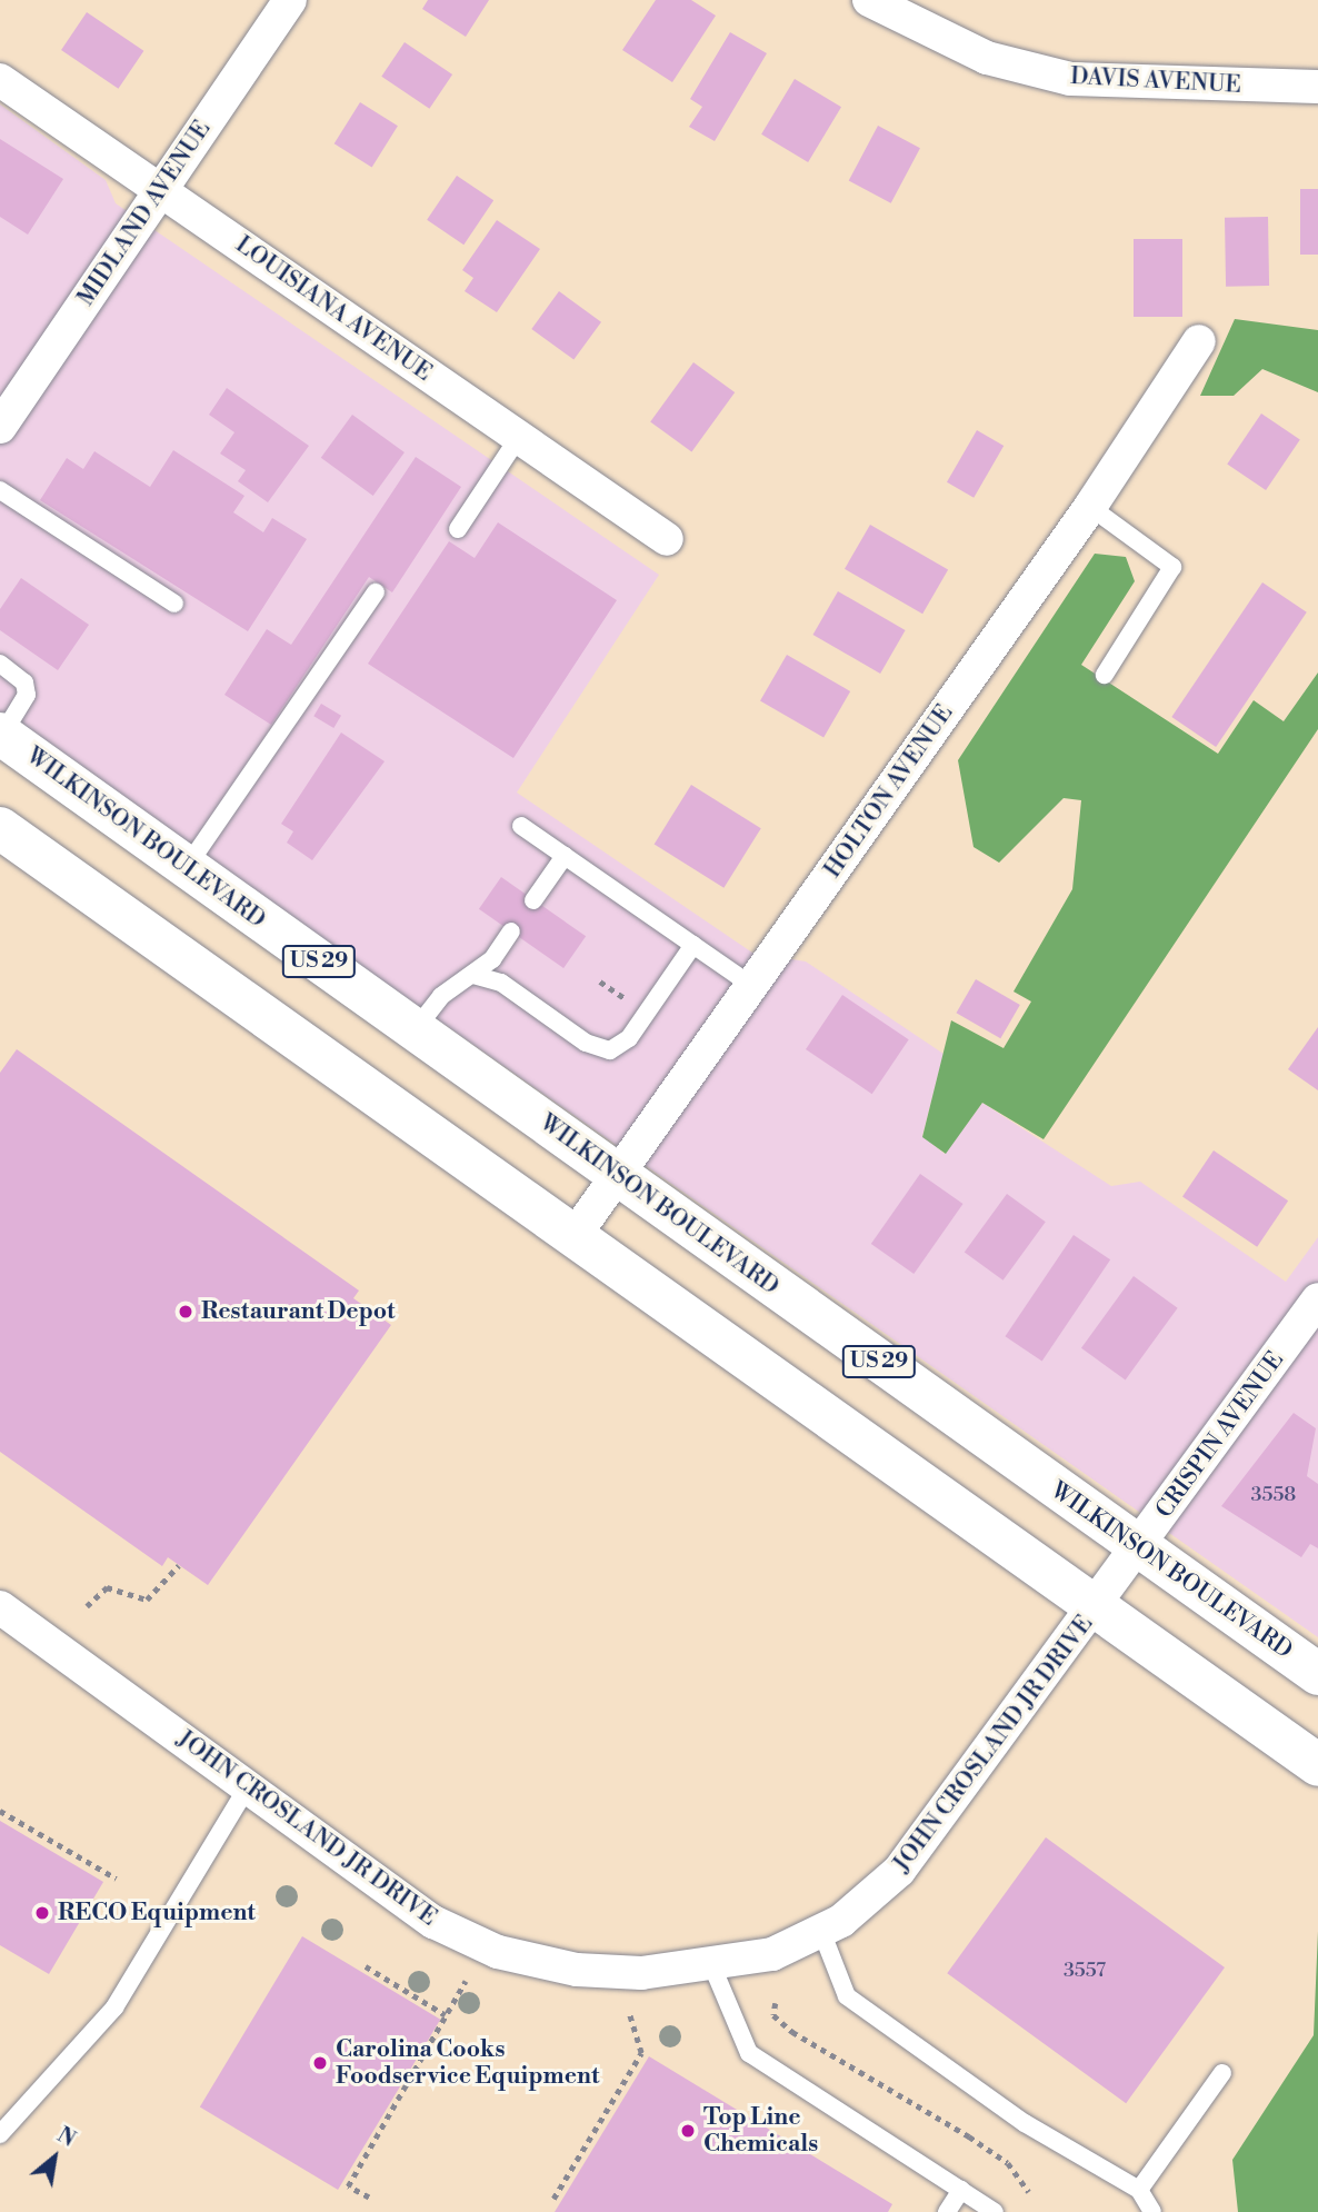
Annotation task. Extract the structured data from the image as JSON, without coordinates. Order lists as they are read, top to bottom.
{
  "streets": {
    "main road": ["WILKINSON BOULEVARD", "US 29"],
    "street": [
      "DAVIS AVENUE",
      "MIDLAND AVENUE",
      "LOUISIANA AVENUE",
      "HOLTON AVENUE",
      "CRISPIN AVENUE",
      "JOHN CROSLAND JR DRIVE"
    ]
  },
  "crossings": [
    ["MIDLAND AVENUE", "LOUISIANA AVENUE"],
    ["HOLTON AVENUE", "WILKINSON BOULEVARD"],
    ["WILKINSON BOULEVARD", "CRISPIN AVENUE"],
    ["CRISPIN AVENUE", "JOHN CROSLAND JR DRIVE"]
  ],
  "places": [
    "Restaurant Depot",
    "RECO Equipment",
    "Carolina Cooks Foodservice Equipment",
    "Top Line Chemicals"
  ],
  "house_numbers": ["3558", "3557"],
  "north": "top right"
}
